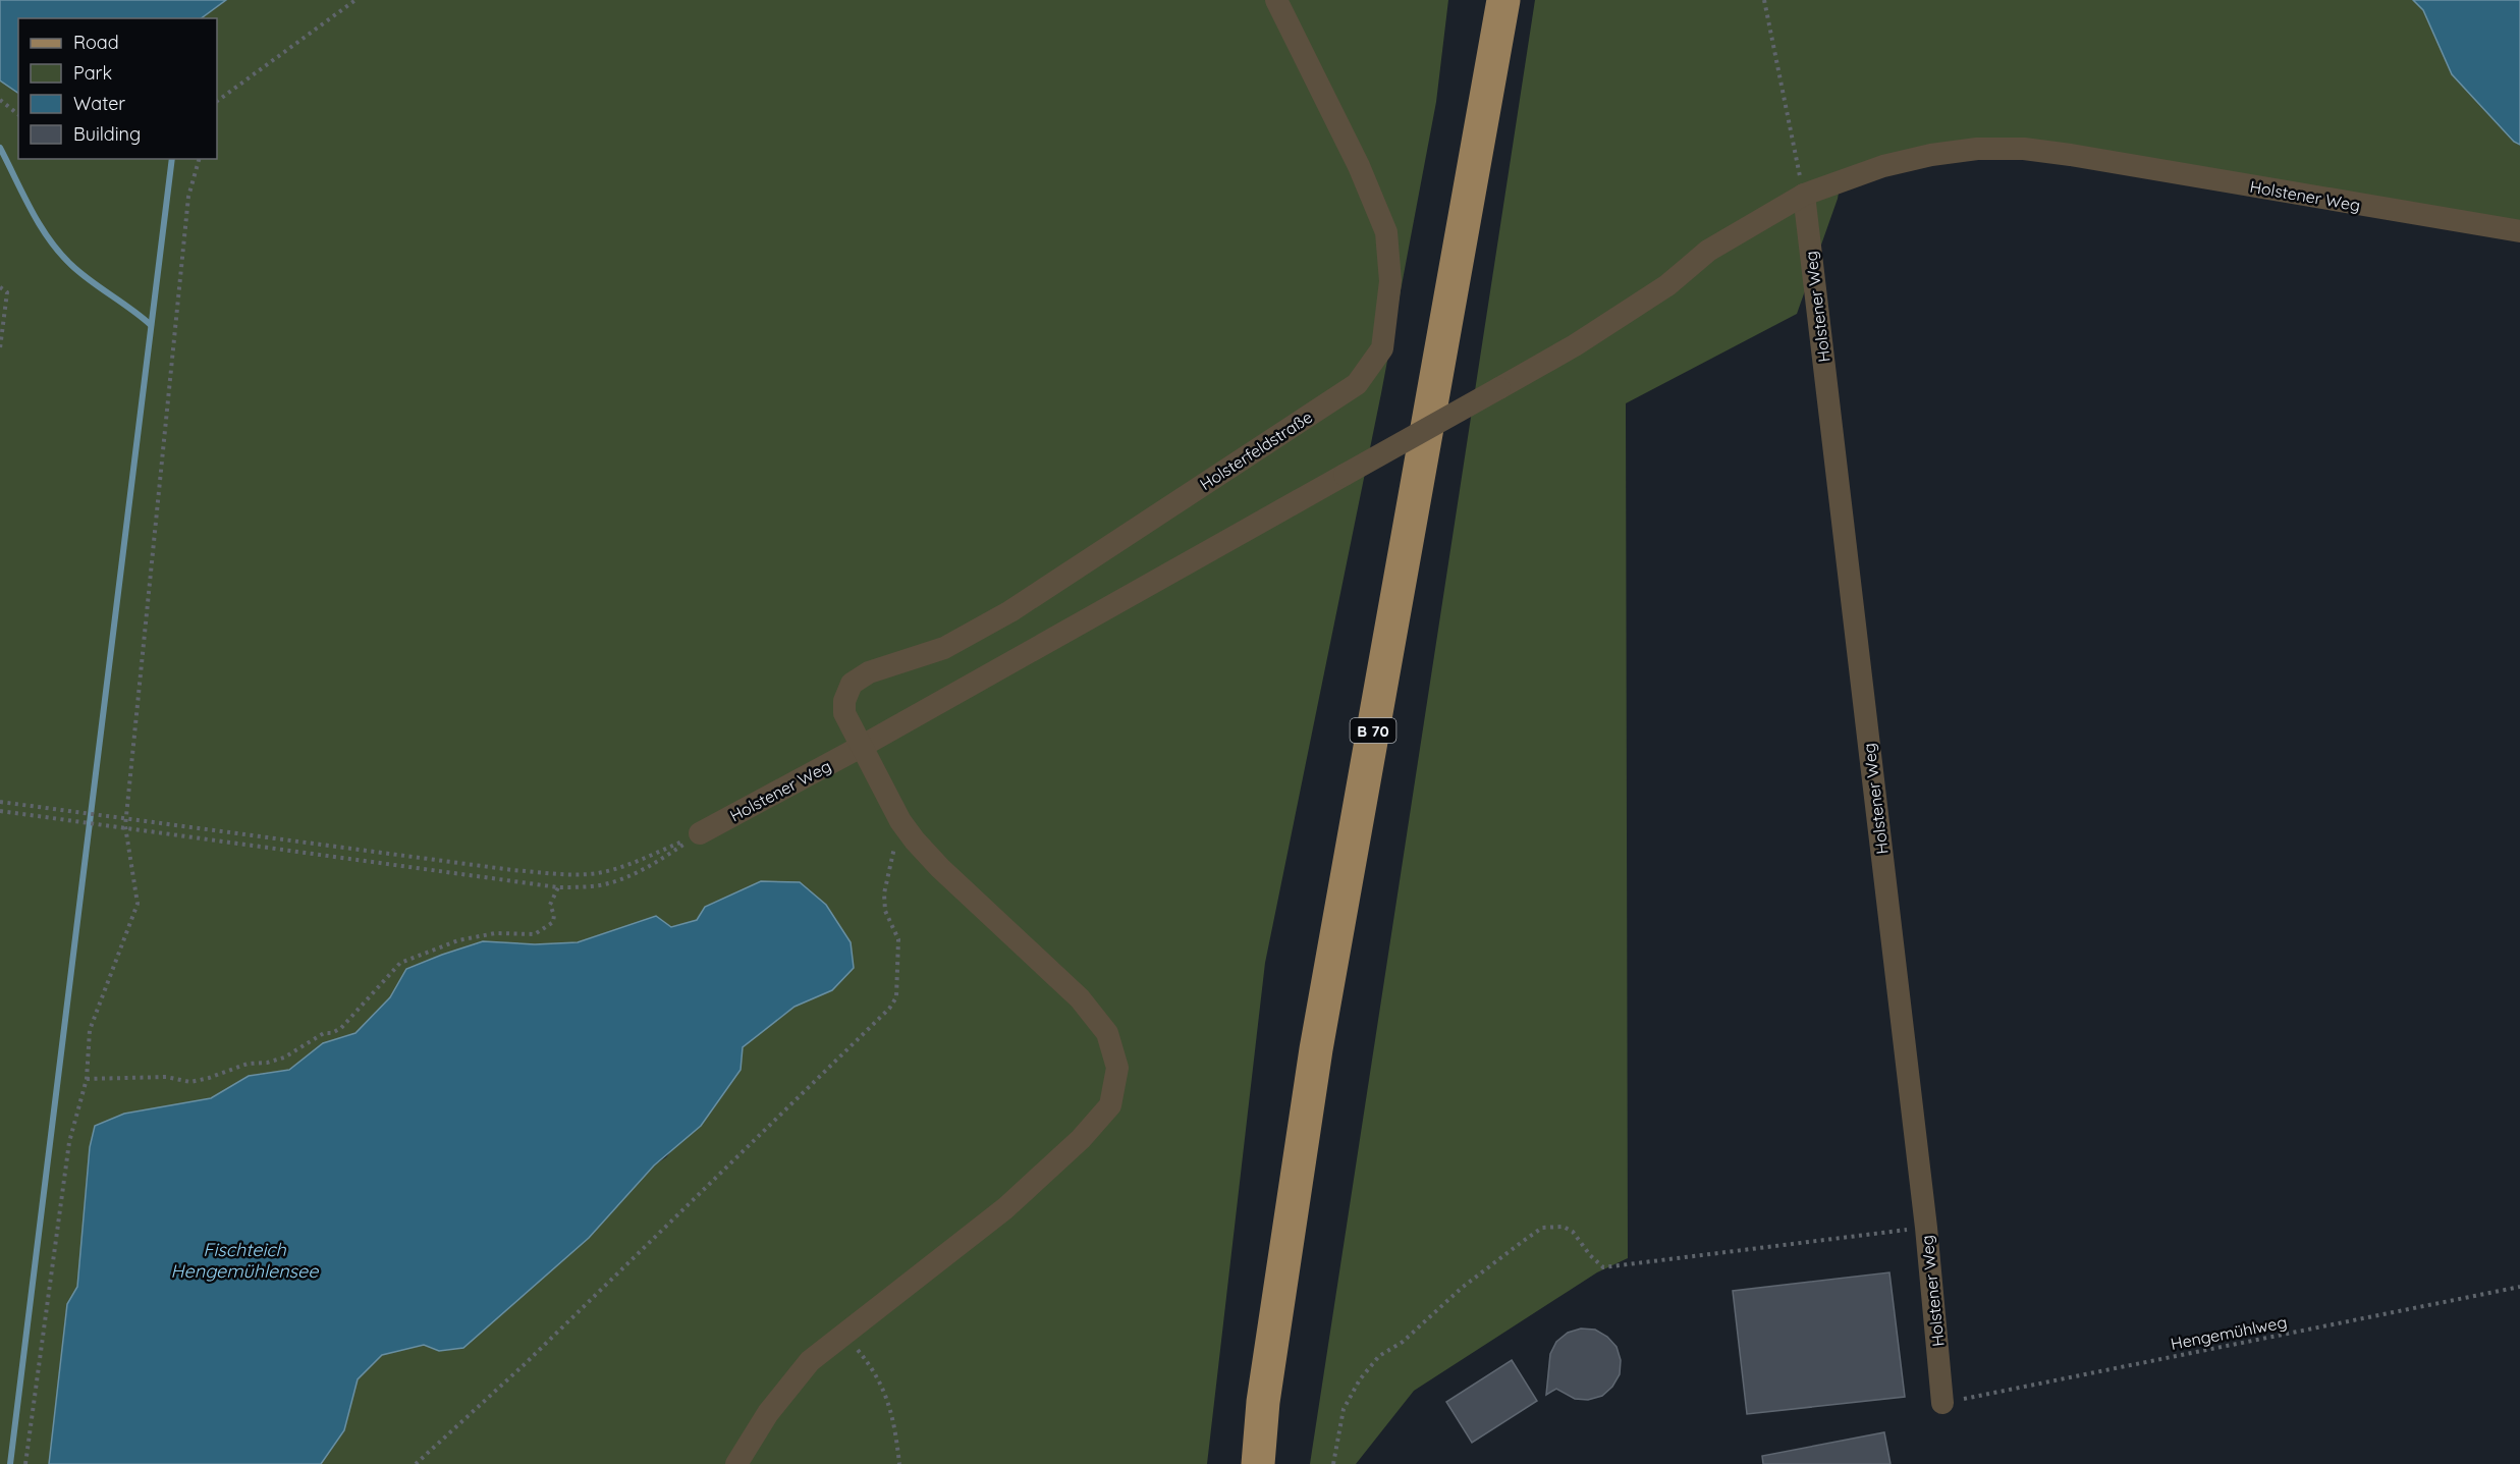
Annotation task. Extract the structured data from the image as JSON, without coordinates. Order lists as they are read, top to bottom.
{
  "streets": {
    "main road": ["B 70"],
    "street": ["Holstener Weg", "Holsterfeldstraße"],
    "path": ["Hengemühlweg"]
  },
  "crossings": [
    ["Holstener Weg", "Holsterfeldstraße"],
    ["Holstener Weg", "Hengemühlweg"]
  ],
  "water": ["Fischteich Hengemühlensee"],
  "legend": [
    "Road",
    "Park",
    "Water",
    "Building"
  ]
}
